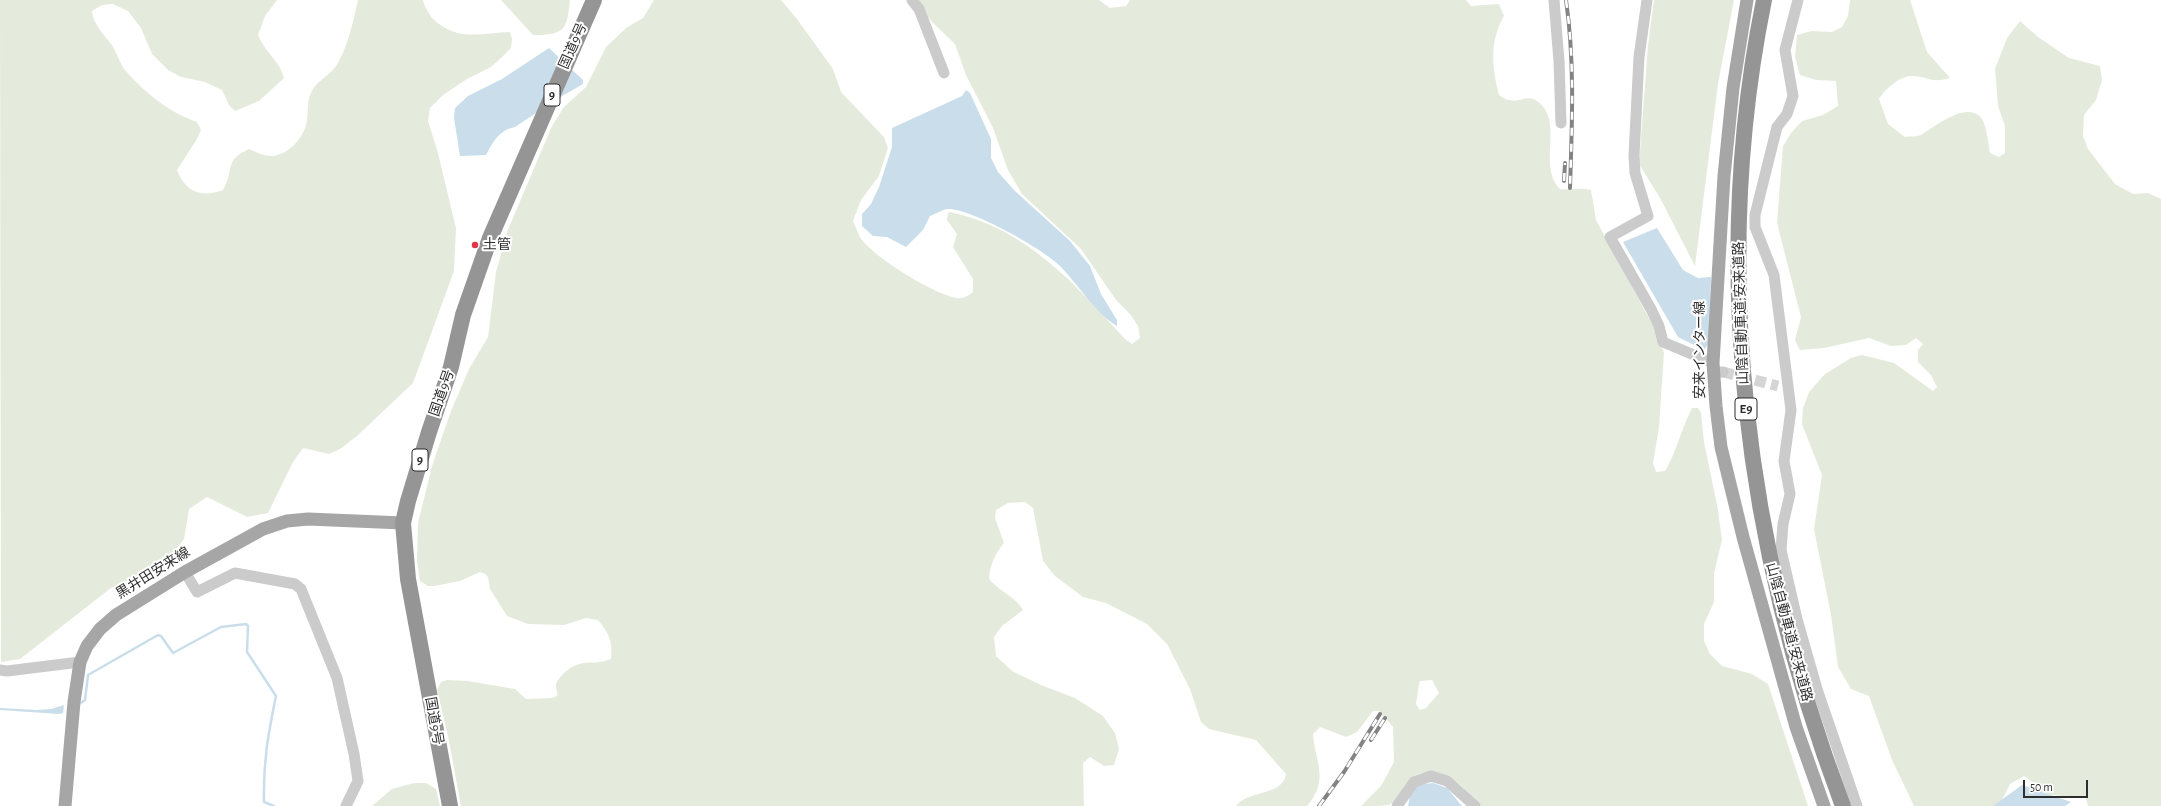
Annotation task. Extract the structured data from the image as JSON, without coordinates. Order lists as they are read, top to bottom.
{
  "streets": {
    "highway": [
      "国道9号",
      "9",
      "山陰自動車道;安来道路",
      "E9"
    ],
    "main road": ["安来インター線", "黒井田安来線"]
  },
  "crossings": [
    ["国道9号", "黒井田安来線"]
  ],
  "places": ["土管"],
  "scale_bar": "50 m"
}
